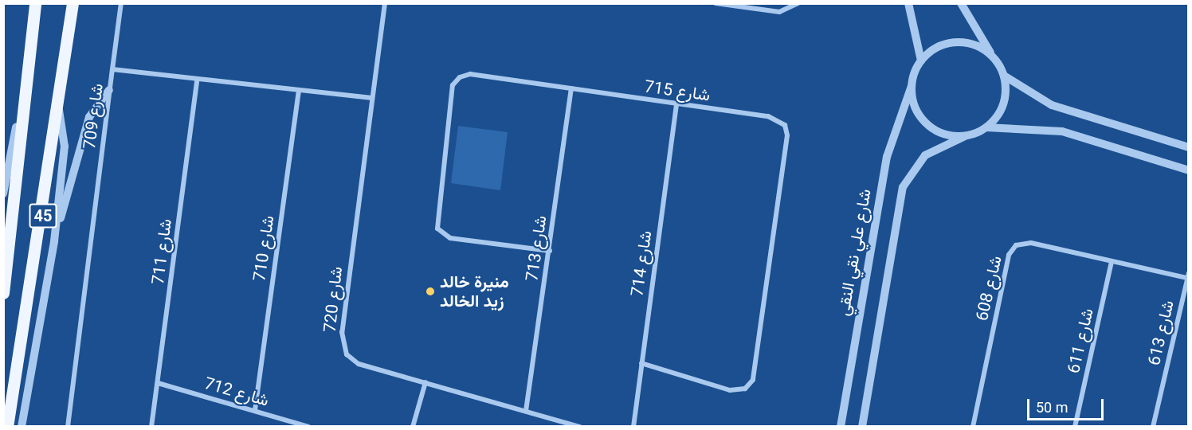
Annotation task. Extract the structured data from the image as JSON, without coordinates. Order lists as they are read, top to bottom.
{
  "streets": {
    "main road": ["45"],
    "street": [
      "شارع 715",
      "شارع 709",
      "شارع 710",
      "شارع 713",
      "شارع 711",
      "شارع علي نقي النقي",
      "شارع 714",
      "شارع 608",
      "شارع 720",
      "شارع 613",
      "شارع 611",
      "شارع 712"
    ]
  },
  "crossings": [
    ["شارع 715", "شارع 713"],
    ["شارع 715", "شارع 714"],
    ["شارع 709", "شارع 710"],
    ["شارع 709", "شارع 711"],
    ["شارع 709", "شارع 720"],
    ["شارع 710", "شارع 712"],
    ["شارع 713", "شارع 720"],
    ["شارع 711", "شارع 712"],
    ["شارع 608", "شارع 613"],
    ["شارع 608", "شارع 611"]
  ],
  "places": ["منيرة خالد زيد الخالد"],
  "scale_bar": "50 m"
}
